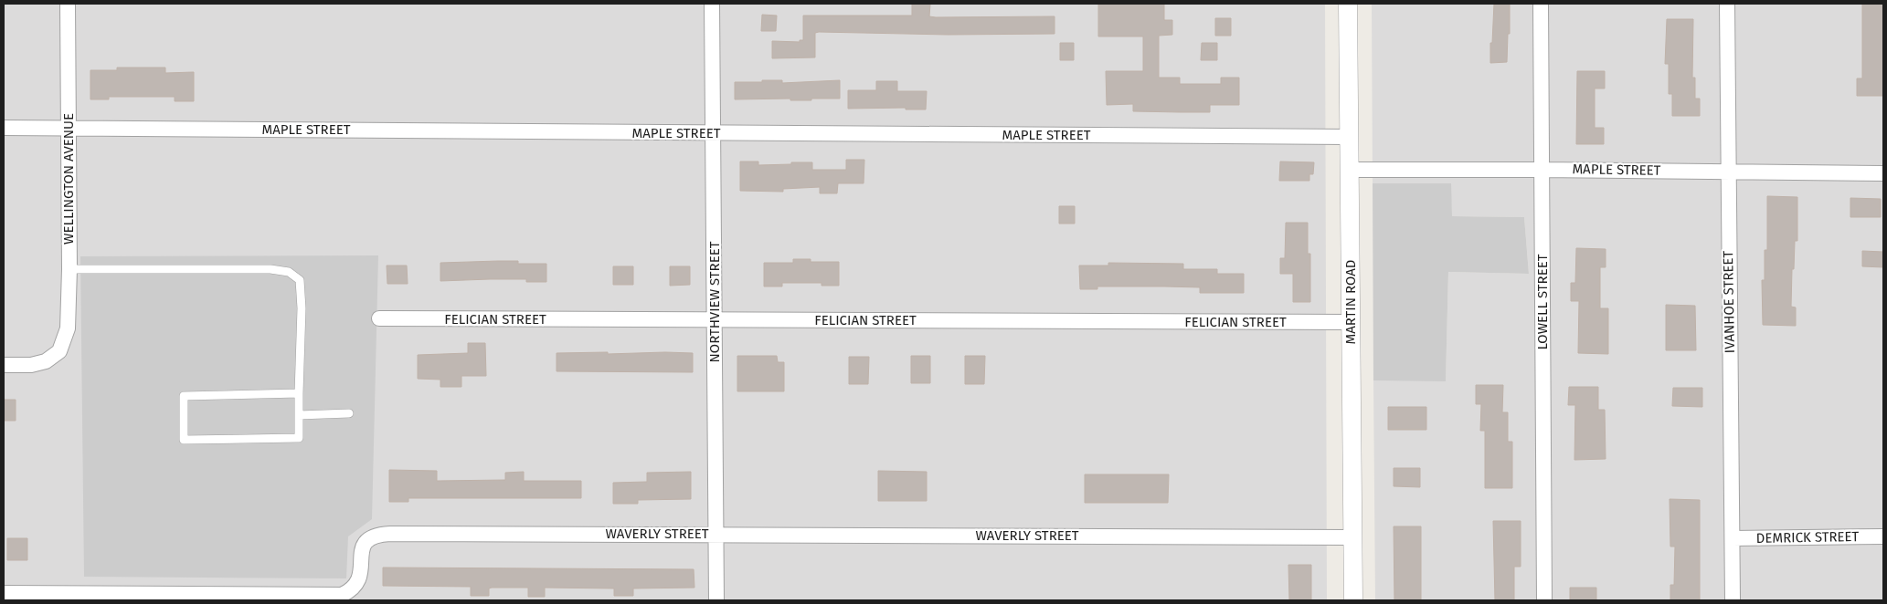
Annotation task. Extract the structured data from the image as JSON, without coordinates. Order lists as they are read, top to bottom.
{
  "streets": {
    "street": [
      "MAPLE STREET",
      "WELLINGTON AVENUE",
      "NORTHVIEW STREET",
      "MARTIN ROAD",
      "LOWELL STREET",
      "IVANHOE STREET",
      "FELICIAN STREET",
      "WAVERLY STREET",
      "DEMRICK STREET"
    ]
  },
  "crossings": [
    ["MAPLE STREET", "WELLINGTON AVENUE"],
    ["MAPLE STREET", "NORTHVIEW STREET"],
    ["MAPLE STREET", "MARTIN ROAD"],
    ["MAPLE STREET", "LOWELL STREET"],
    ["MAPLE STREET", "IVANHOE STREET"],
    ["NORTHVIEW STREET", "FELICIAN STREET"],
    ["NORTHVIEW STREET", "WAVERLY STREET"],
    ["MARTIN ROAD", "FELICIAN STREET"],
    ["MARTIN ROAD", "WAVERLY STREET"],
    ["IVANHOE STREET", "DEMRICK STREET"]
  ]
}
